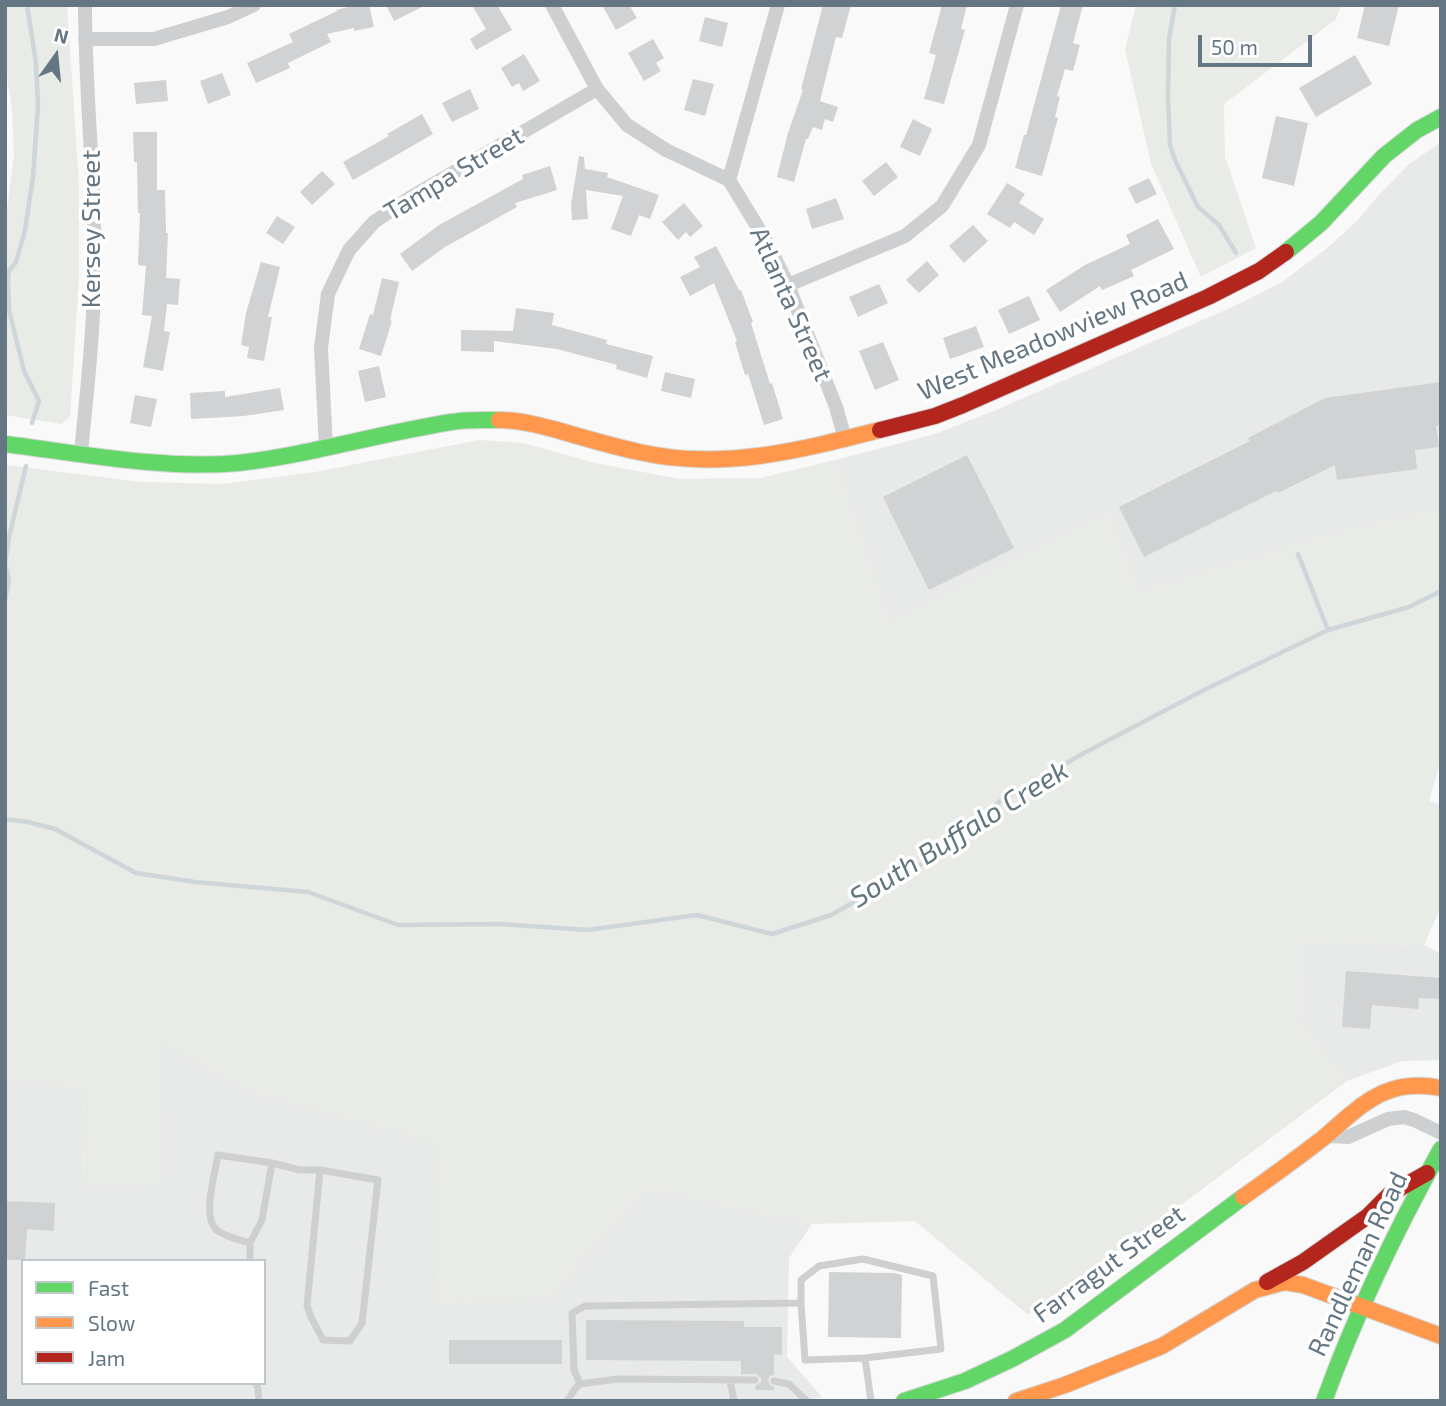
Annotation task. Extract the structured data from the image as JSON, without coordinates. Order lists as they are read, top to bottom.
{
  "streets": {
    "main road": ["West Meadowview Road", "Farragut Street", "Randleman Road"],
    "street": ["Tampa Street", "Kersey Street", "Atlanta Street"]
  },
  "crossings": [
    ["Tampa Street", "West Meadowview Road"],
    ["Kersey Street", "West Meadowview Road"],
    ["Atlanta Street", "West Meadowview Road"]
  ],
  "water": ["South Buffalo Creek"],
  "legend": ["Fast", "Slow", "Jam"],
  "scale_bar": "50 m",
  "north": "top"
}
